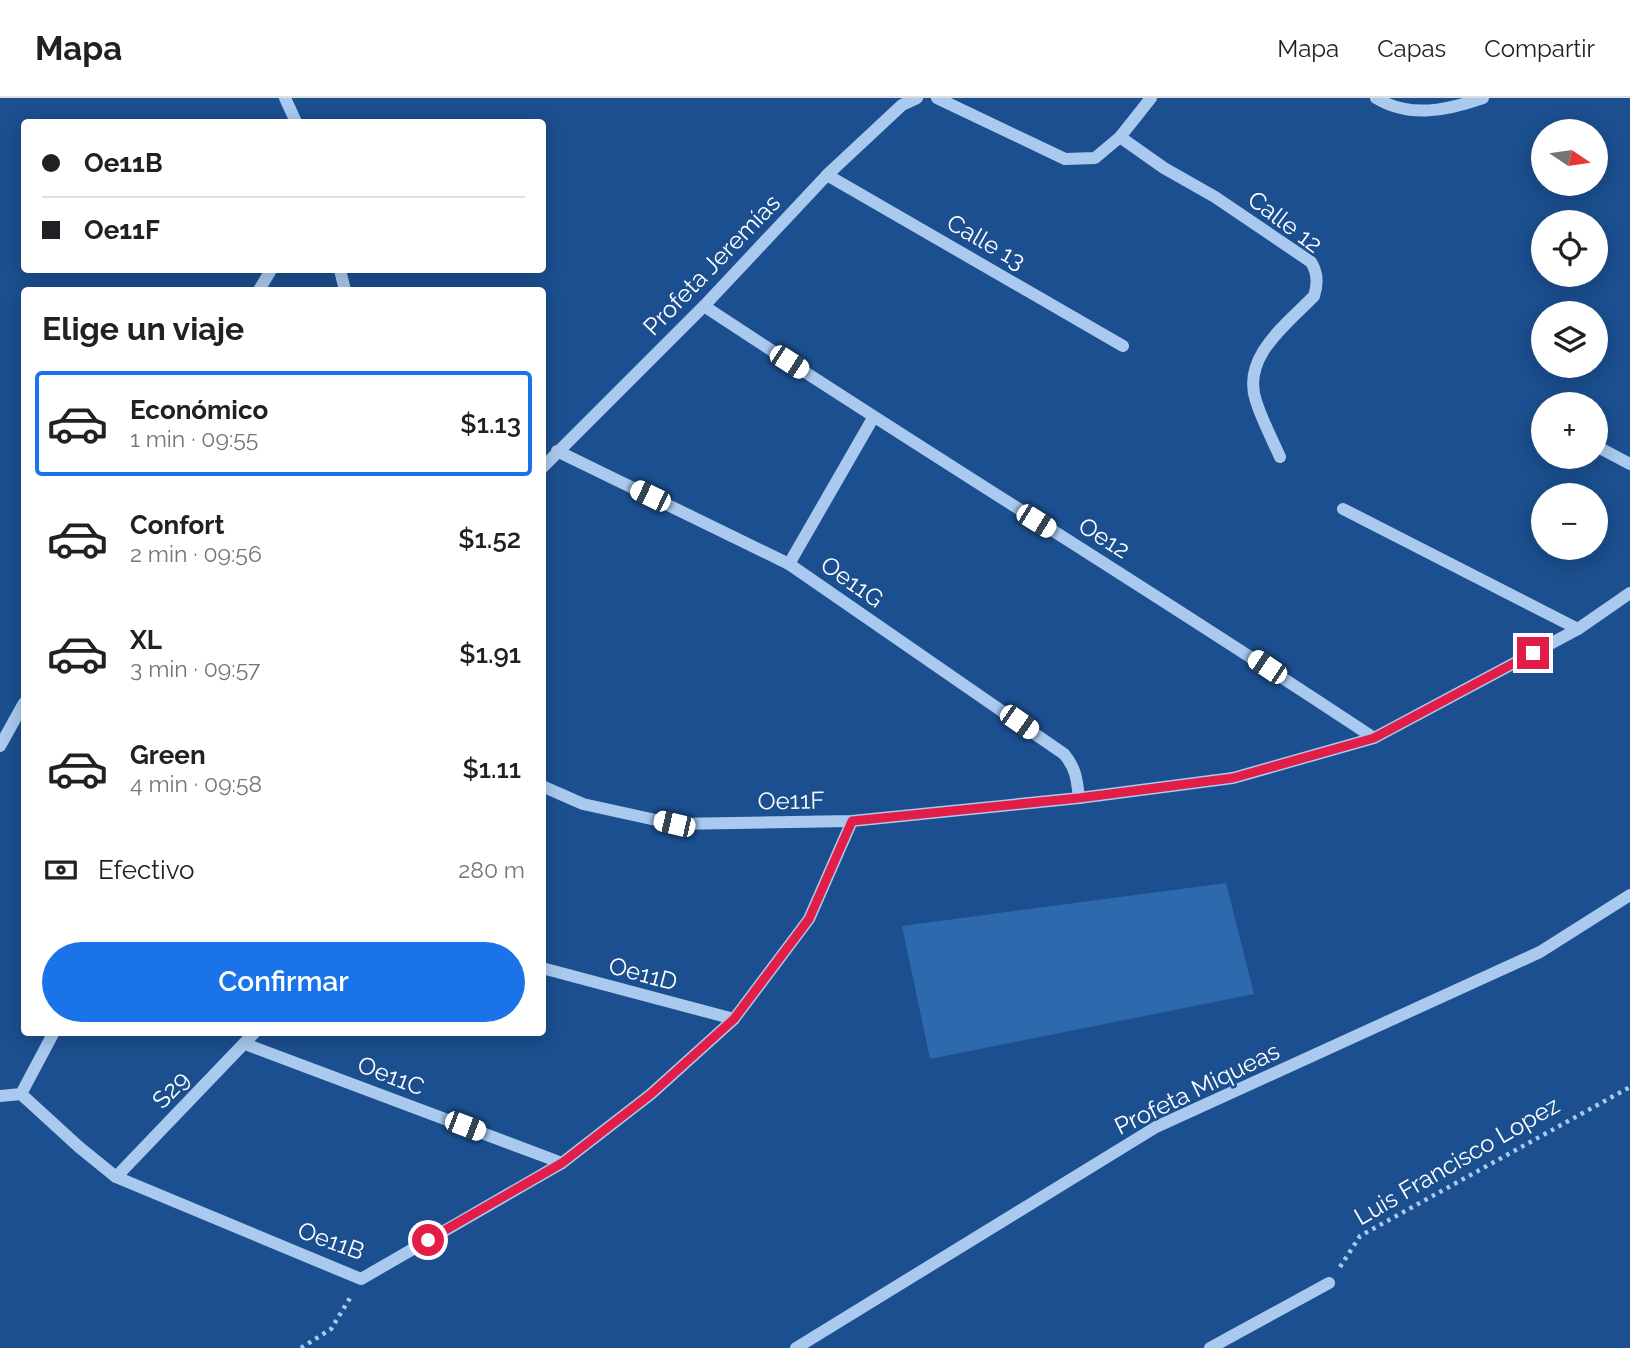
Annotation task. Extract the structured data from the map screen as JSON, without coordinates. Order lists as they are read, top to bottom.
{
  "streets": {
    "street": [
      "Calle 12",
      "Calle 13",
      "Profeta Jeremías",
      "Oe12",
      "Oe11G",
      "Oe11F",
      "Oe11D",
      "Oe11C",
      "Profeta Miqueas",
      "S29",
      "Oe11B"
    ],
    "path": ["Luis Francisco Lopez"]
  },
  "crossings": [
    ["Calle 13", "Profeta Jeremías"],
    ["Profeta Jeremías", "Oe12"],
    ["Profeta Jeremías", "Oe11G"],
    ["Oe12", "Oe11F"],
    ["Oe11G", "Oe11F"],
    ["Oe11F", "Oe11B"],
    ["Oe11D", "Oe11B"],
    ["Oe11C", "S29"],
    ["Oe11C", "Oe11B"],
    ["S29", "Oe11B"]
  ],
  "north": "right",
  "page": {
    "header": "Mapa",
    "nav": ["Mapa", "Capas", "Compartir"],
    "map_buttons": ["+", "−"],
    "banner": ["Oe11B", "Oe11F"],
    "heading": "Elige un viaje",
    "list": [
      {
        "name": "Económico",
        "note": "1 min · 09:55",
        "value": "$1.13"
      },
      {
        "name": "Confort",
        "note": "2 min · 09:56",
        "value": "$1.52"
      },
      {
        "name": "XL",
        "note": "3 min · 09:57",
        "value": "$1.91"
      },
      {
        "name": "Green",
        "note": "4 min · 09:58",
        "value": "$1.11"
      }
    ],
    "pay": ["Efectivo", "280 m"],
    "buttons": "Confirmar"
  }
}
